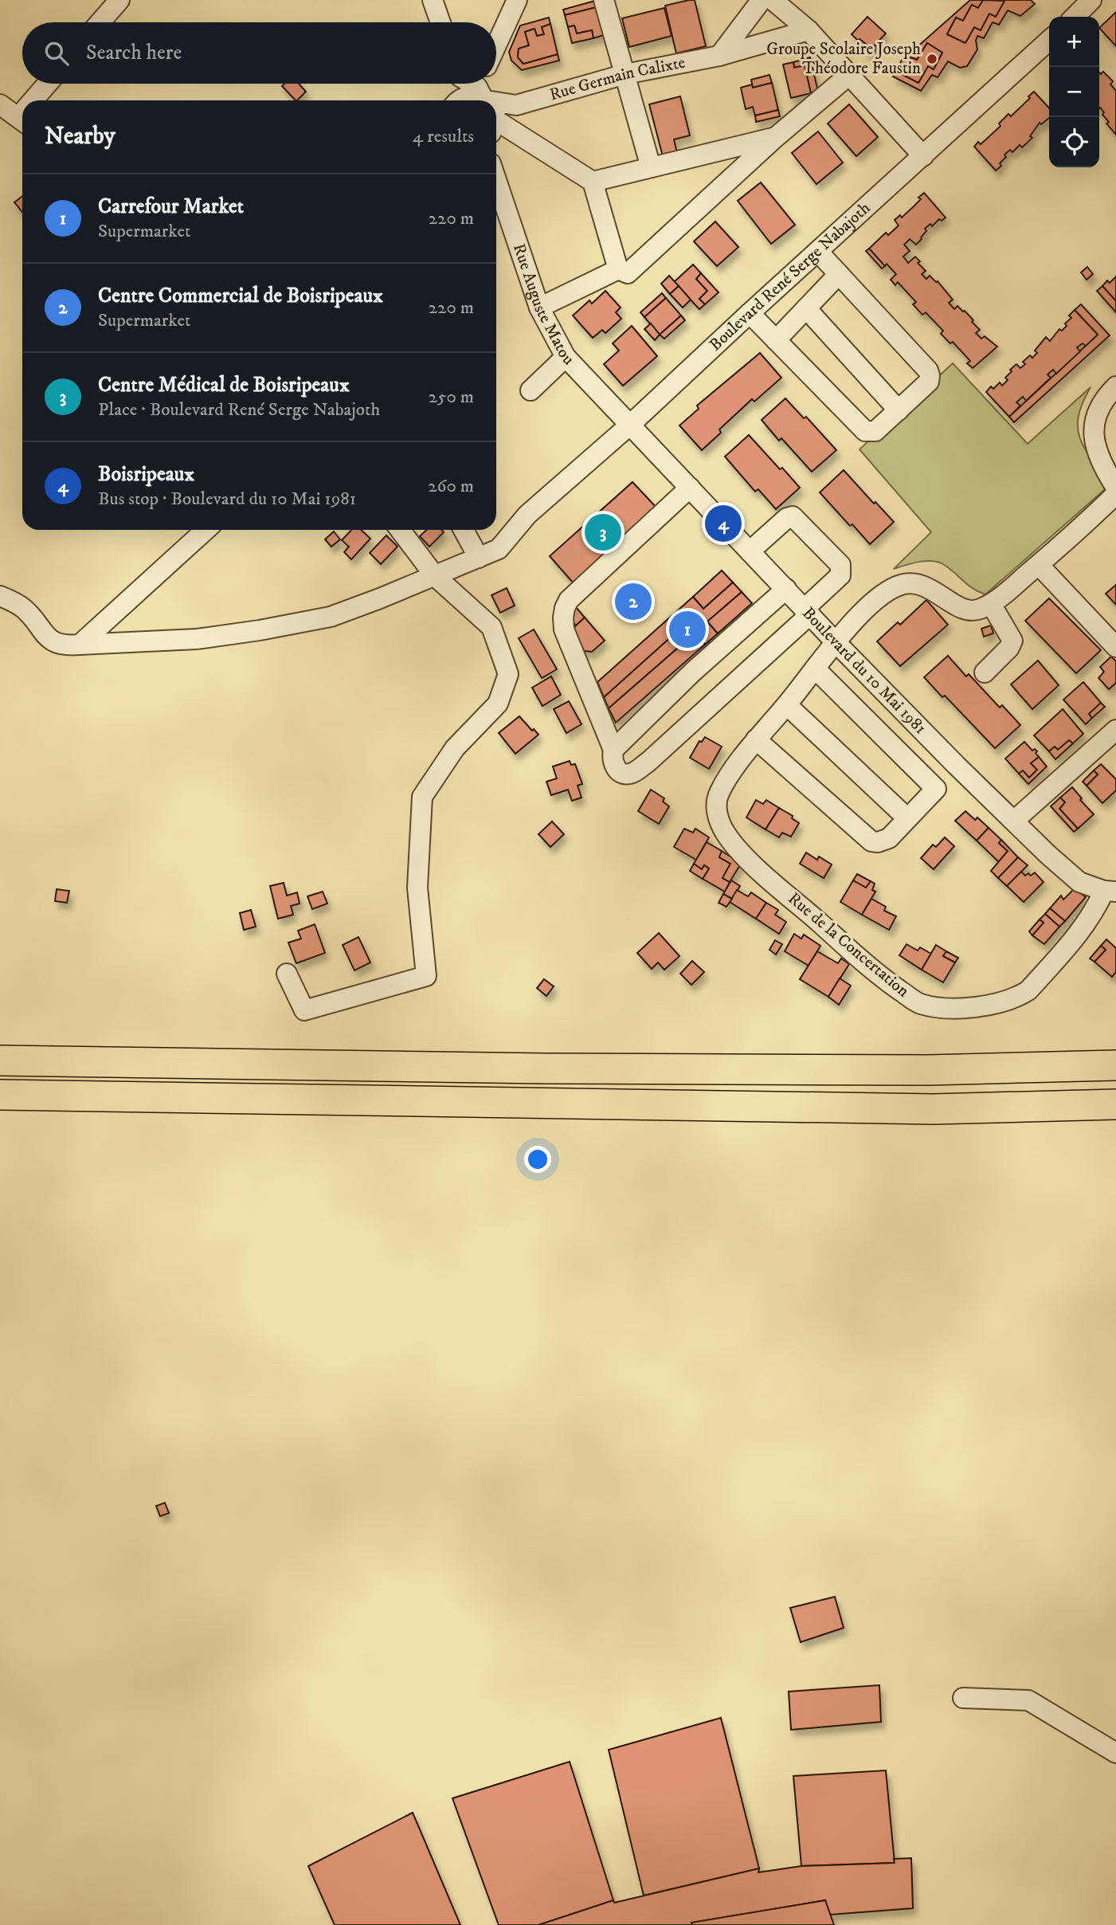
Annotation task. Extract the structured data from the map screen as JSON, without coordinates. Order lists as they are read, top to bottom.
{
  "streets": {
    "street": [
      "Rue Germain Calixte",
      "Boulevard René Serge Nabajoth",
      "Rue Auguste Matou",
      "Boulevard du 10 Mai 1981",
      "Rue de la Concertation"
    ]
  },
  "crossings": [
    ["Boulevard René Serge Nabajoth", "Rue Auguste Matou"],
    ["Boulevard René Serge Nabajoth", "Boulevard du 10 Mai 1981"],
    ["Rue Auguste Matou", "Boulevard du 10 Mai 1981"],
    ["Boulevard du 10 Mai 1981", "Rue de la Concertation"]
  ],
  "places": ["Groupe Scolaire Joseph Théodore Faustin"],
  "page": {
    "map_buttons": ["+", "−"],
    "search": "Search here",
    "heading": ["Nearby", "4 results"],
    "list": [
      {
        "mark": "1",
        "name": "Carrefour Market",
        "note": "Supermarket",
        "value": "220 m"
      },
      {
        "mark": "2",
        "name": "Centre Commercial de Boisripeaux",
        "note": "Supermarket",
        "value": "220 m"
      },
      {
        "mark": "3",
        "name": "Centre Médical de Boisripeaux",
        "note": "Place · Boulevard René Serge Nabajoth",
        "value": "250 m"
      },
      {
        "mark": "4",
        "name": "Boisripeaux",
        "note": "Bus stop · Boulevard du 10 Mai 1981",
        "value": "260 m"
      }
    ],
    "pins": [
      "4",
      "3",
      "2",
      "1"
    ]
  }
}
